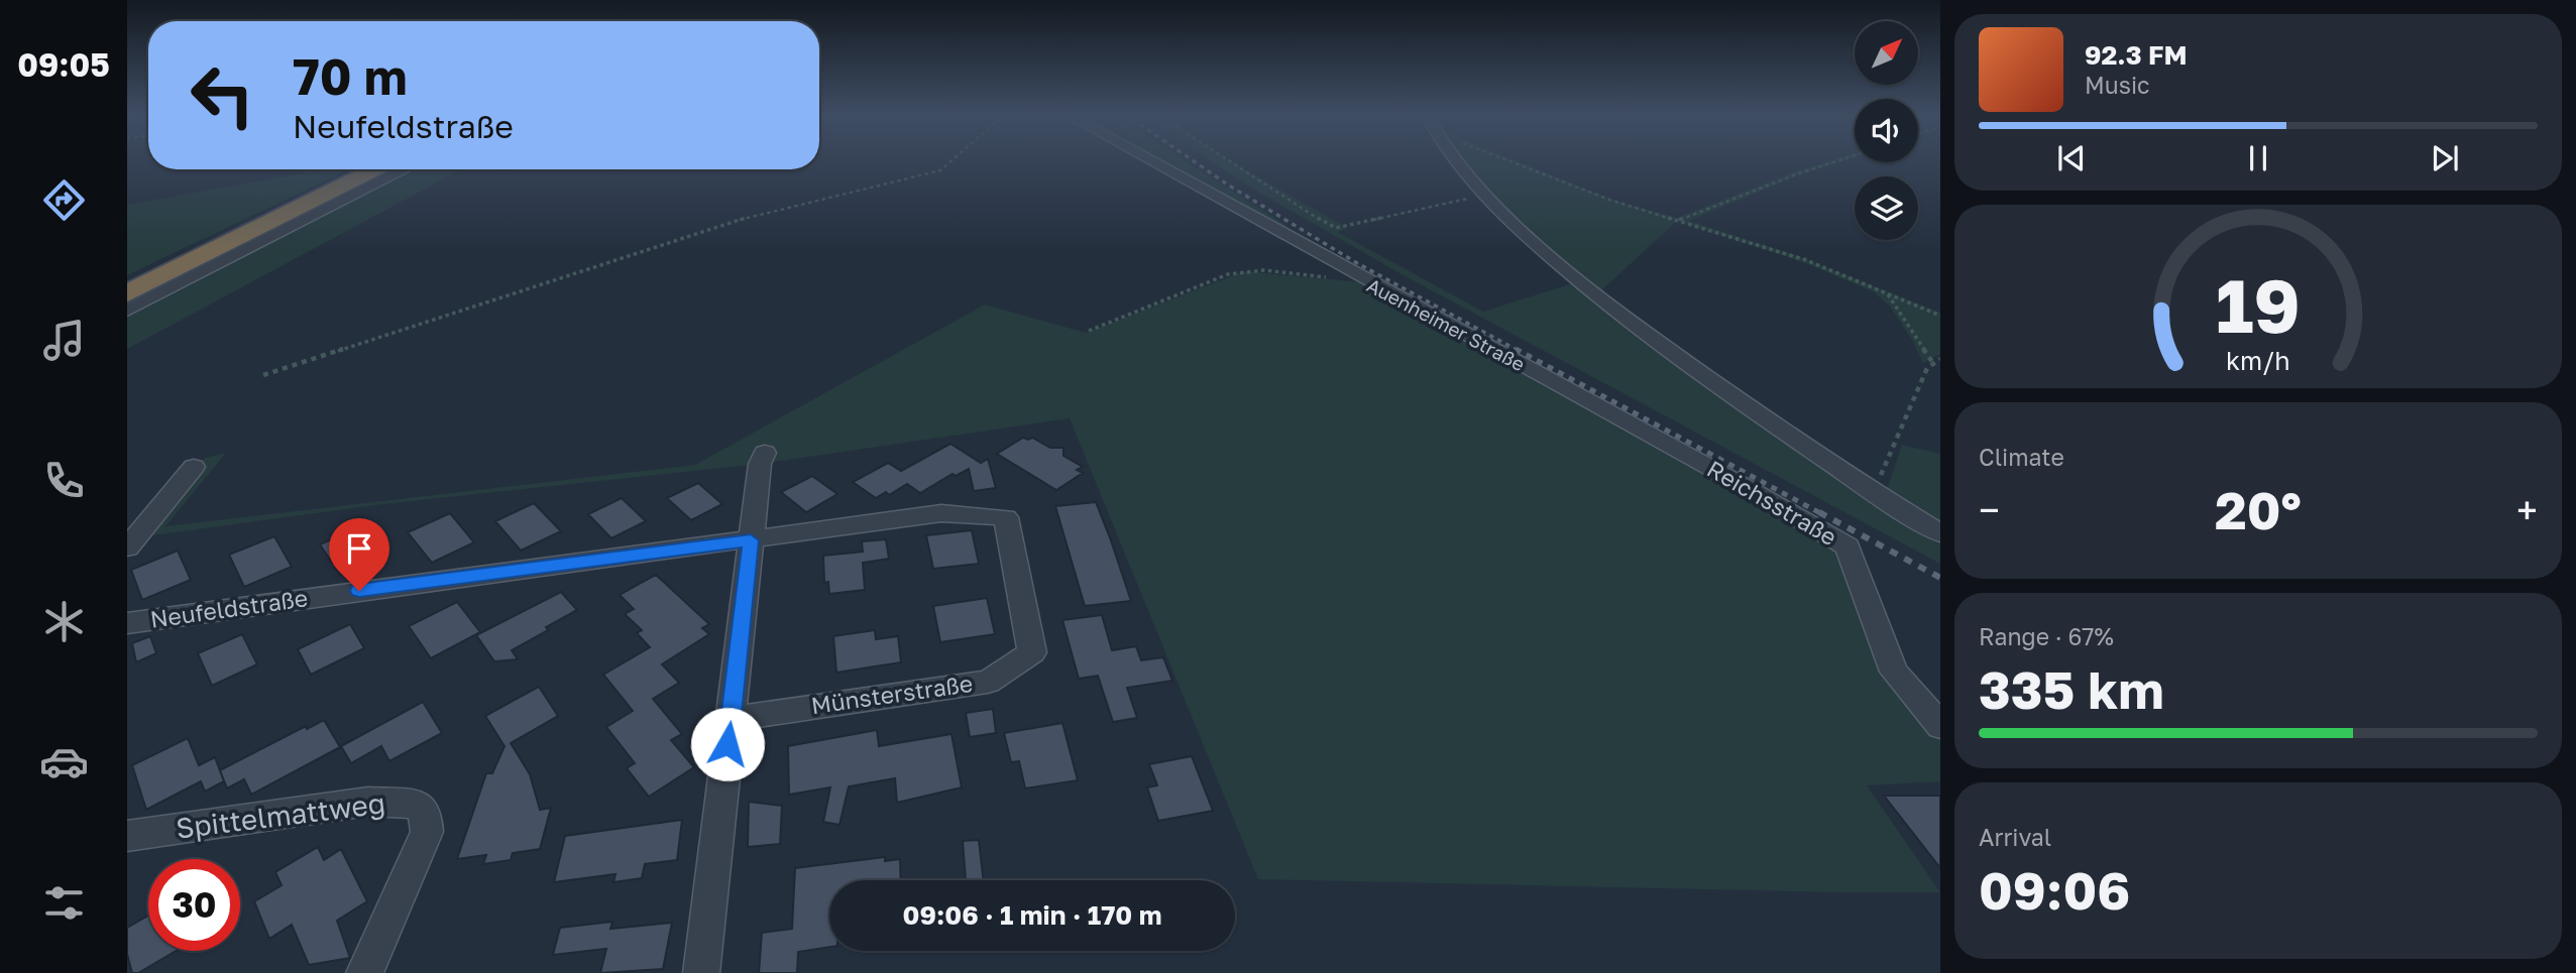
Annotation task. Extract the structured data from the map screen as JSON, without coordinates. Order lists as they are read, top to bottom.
{
  "streets": {
    "street": [
      "Auenheimer Straße",
      "Reichsstraße",
      "Neufeldstraße",
      "Münsterstraße",
      "Spittelmattweg"
    ]
  },
  "crossings": [
    ["Auenheimer Straße", "Reichsstraße"],
    ["Neufeldstraße", "Münsterstraße"]
  ],
  "north": "top right",
  "page": {
    "tabs": "09:05",
    "turn": ["70 m", "Neufeldstraße"],
    "song": ["92.3 FM", "Music"],
    "tile": [
      "Climate",
      ["Range · 67%", "335 km"],
      ["Arrival", "09:06"]
    ],
    "heat": ["−", "20°", "+"],
    "limit": "30",
    "trip": "09:06 · 1 min · 170 m",
    "gauge": ["19", "km/h"]
  }
}
